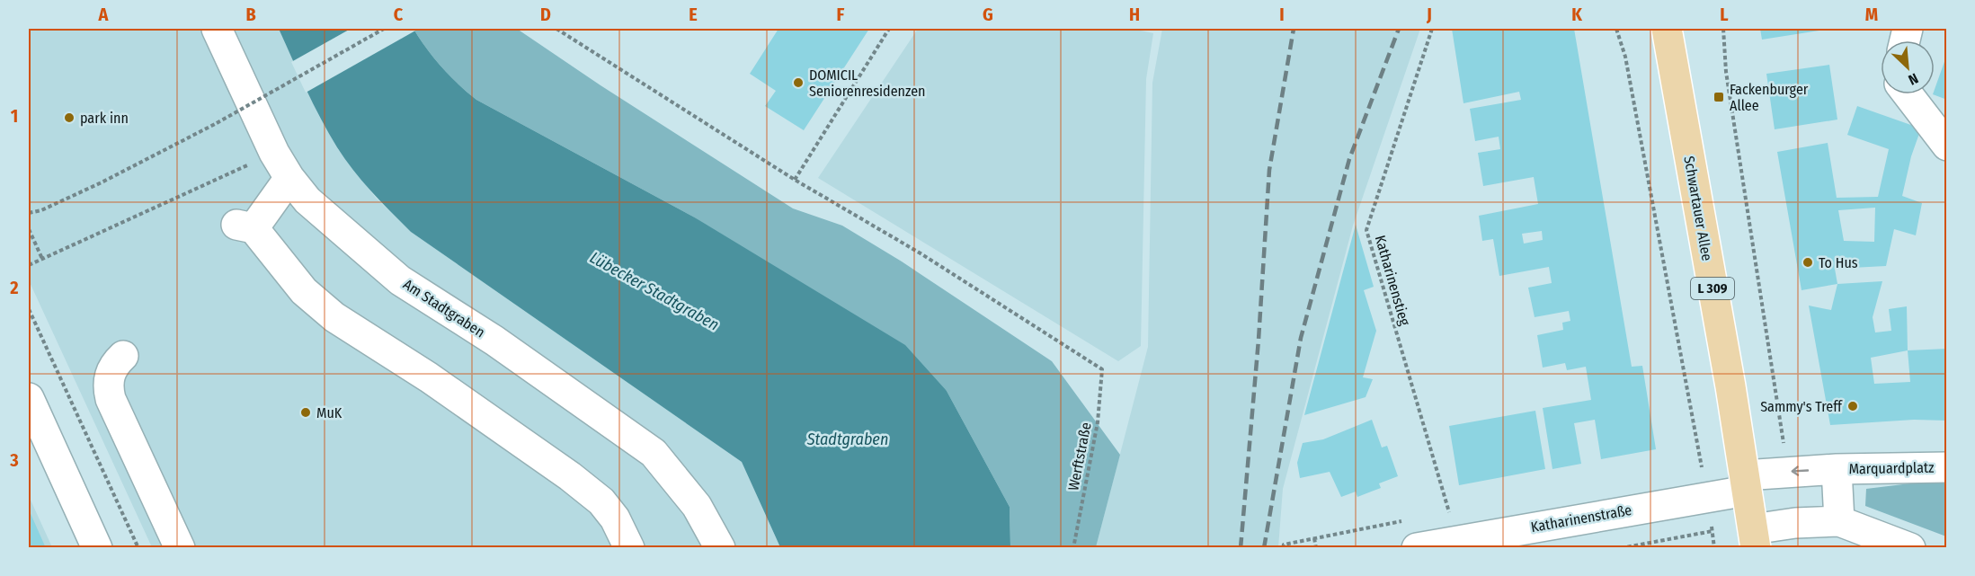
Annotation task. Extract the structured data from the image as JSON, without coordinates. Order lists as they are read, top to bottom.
{
  "streets": {
    "main road": ["Schwartauer Allee", "L 309"],
    "street": ["Am Stadtgraben", "Marquardplatz", "Katharinenstraße"],
    "path": ["Katharinenstieg", "Werftstraße"]
  },
  "crossings": [
    ["Schwartauer Allee", "Marquardplatz"],
    ["Schwartauer Allee", "Katharinenstraße"],
    ["Katharinenstieg", "Katharinenstraße"],
    ["Marquardplatz", "Katharinenstraße"]
  ],
  "water": ["Lübecker Stadtgraben", "Stadtgraben"],
  "places": {
    "other": [
      "DOMICIL Seniorenresidenzen",
      "park inn",
      "To Hus",
      "Sammy's Treff",
      "MuK"
    ],
    "transit": ["Fackenburger Allee"]
  },
  "north": "bottom right",
  "grid": {
    "columns": [
      "A",
      "B",
      "C",
      "D",
      "E",
      "F",
      "G",
      "H",
      "I",
      "J",
      "K",
      "L",
      "M"
    ],
    "rows": ["1", "2", "3"]
  }
}
